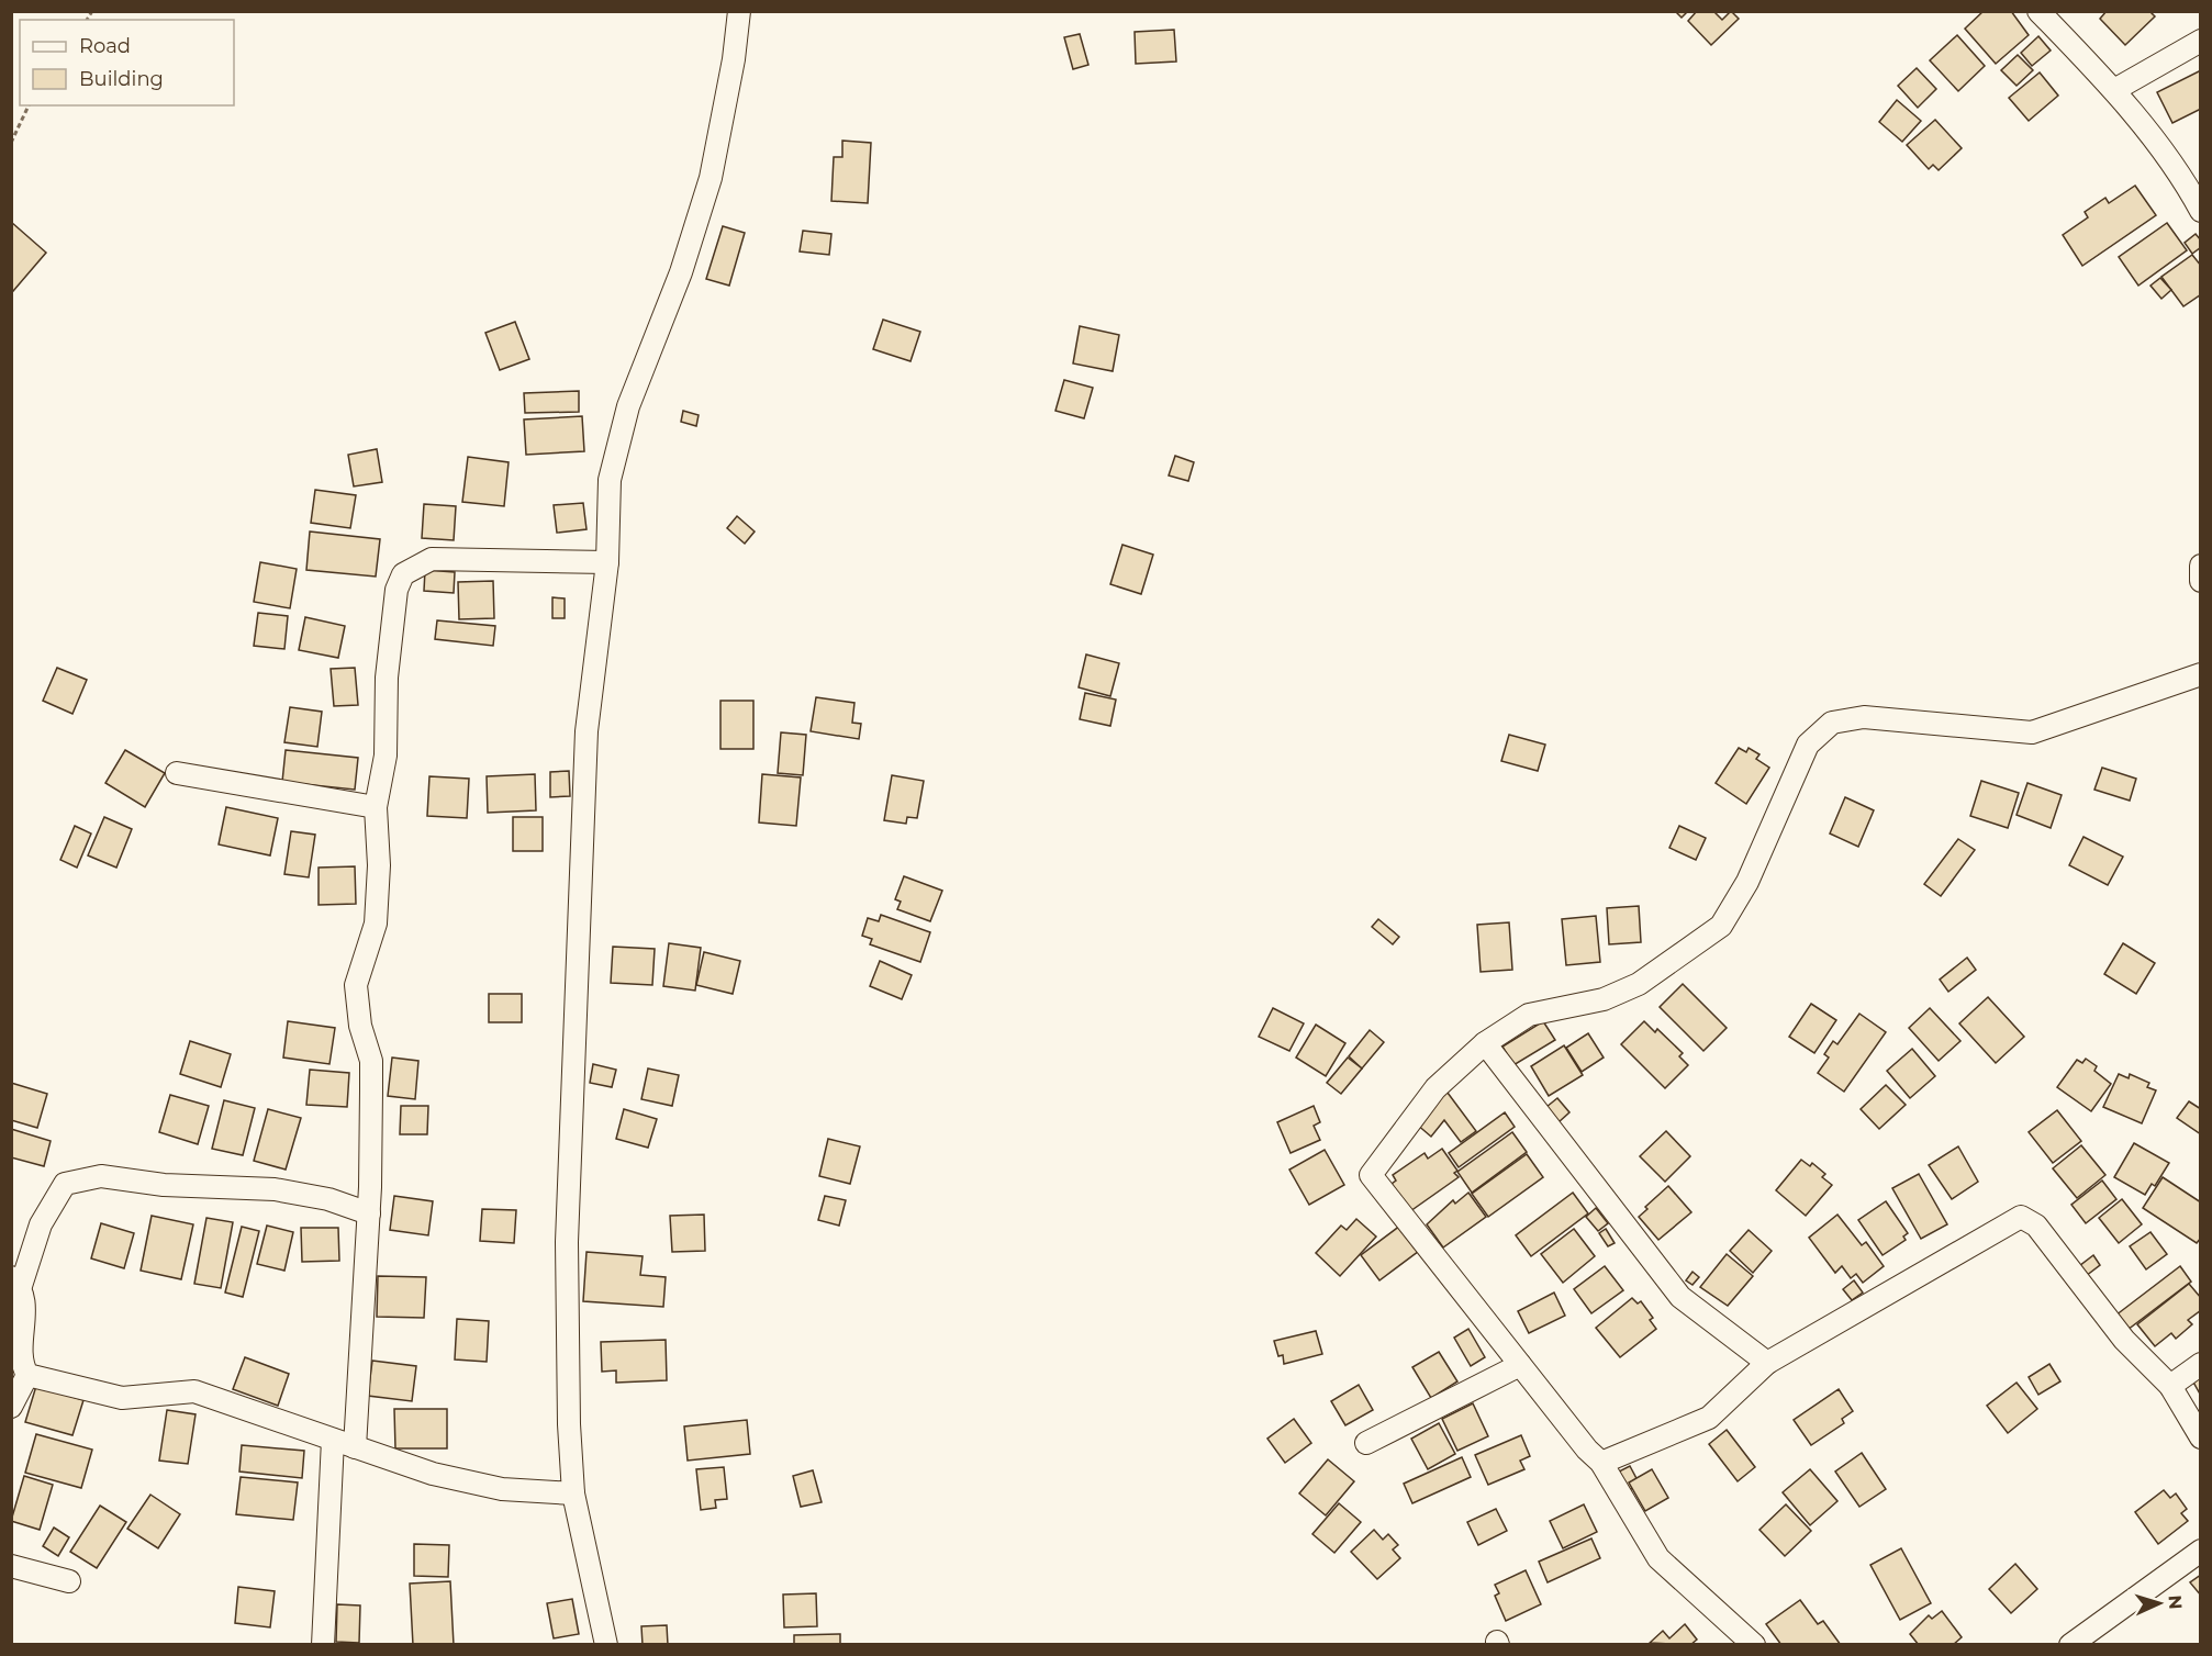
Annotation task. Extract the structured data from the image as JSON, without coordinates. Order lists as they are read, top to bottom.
{
  "legend": ["Road", "Building"],
  "north": "right"
}
